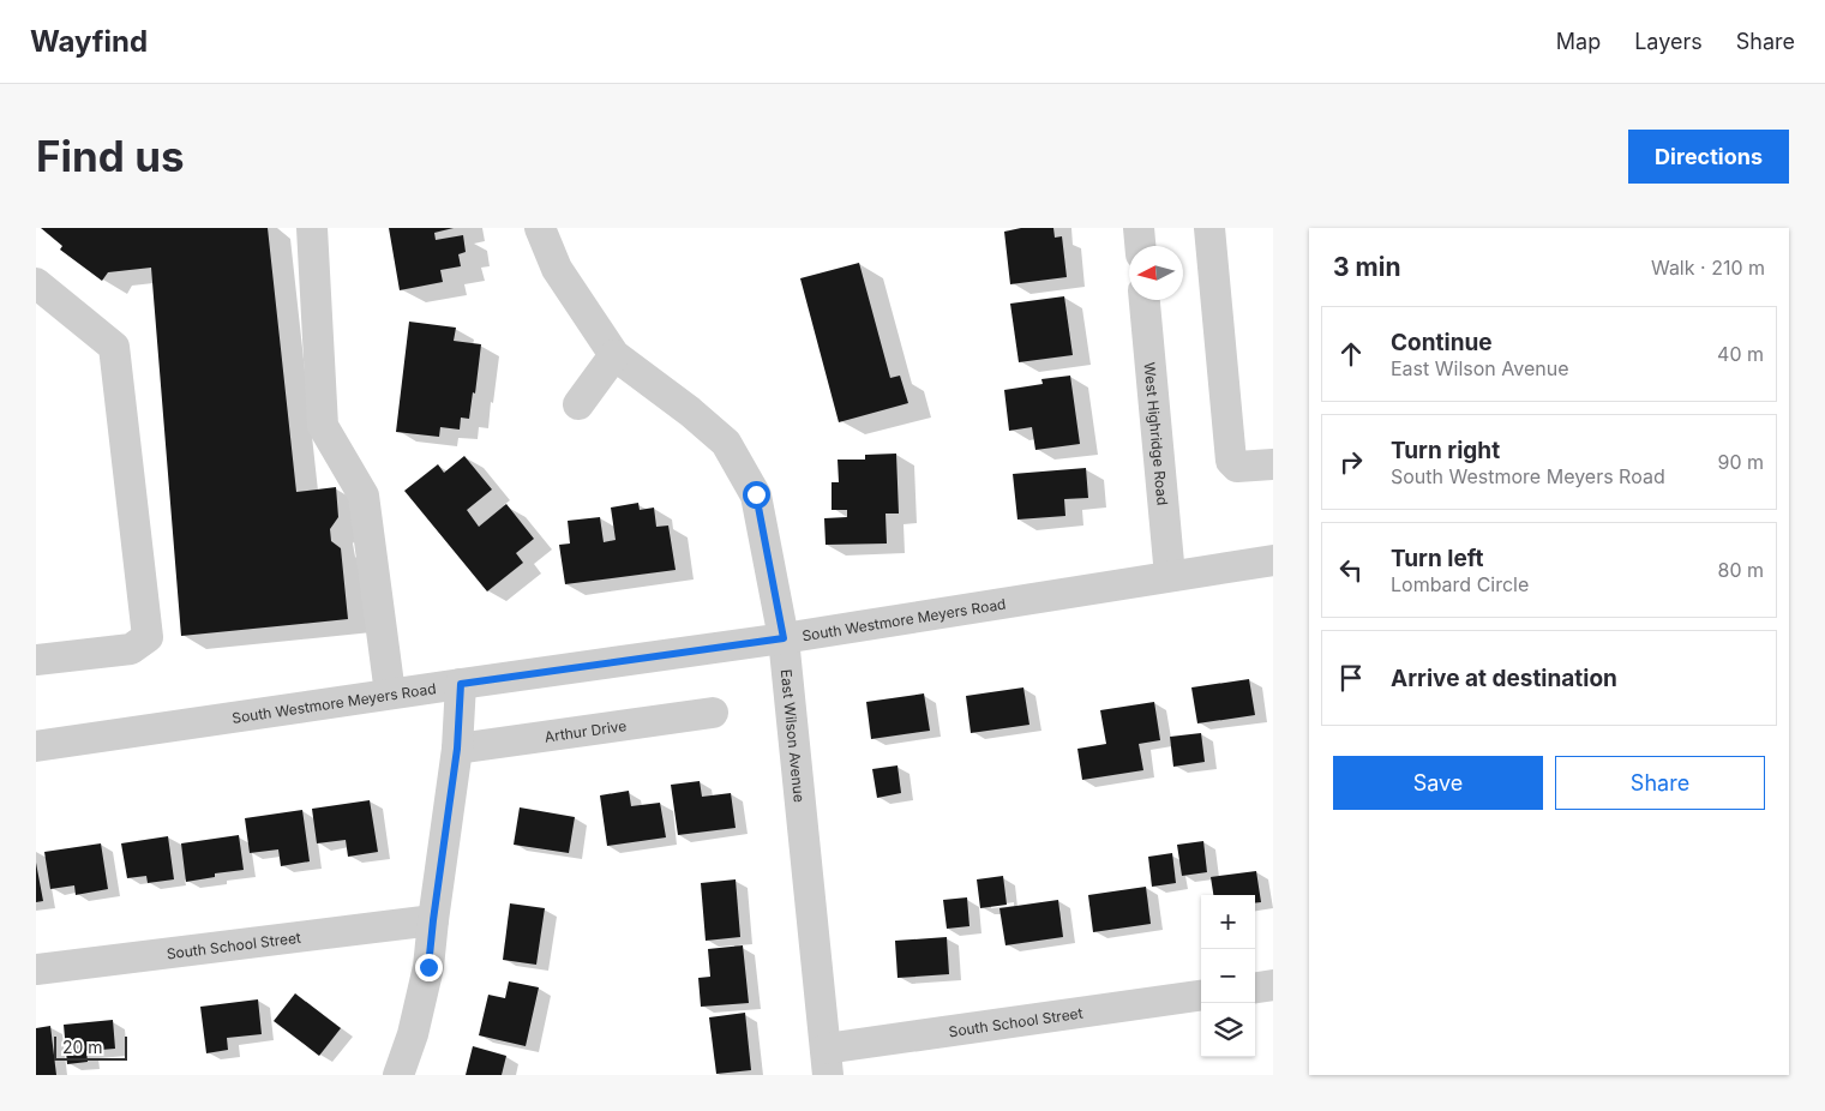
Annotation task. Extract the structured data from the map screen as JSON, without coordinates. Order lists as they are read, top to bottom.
{
  "streets": {
    "street": [
      "West Highridge Road",
      "South Westmore Meyers Road",
      "Arthur Drive",
      "East Wilson Avenue",
      "South School Street"
    ]
  },
  "crossings": [
    ["West Highridge Road", "South Westmore Meyers Road"],
    ["South Westmore Meyers Road", "East Wilson Avenue"],
    ["East Wilson Avenue", "South School Street"]
  ],
  "scale_bar": "20 m",
  "north": "left",
  "page": {
    "header": "Wayfind",
    "nav": ["Map", "Layers", "Share"],
    "buttons": [
      "Directions",
      ["Save", "Share"]
    ],
    "title": "Find us",
    "heading": ["3 min", "Walk · 210 m"],
    "list": [
      ["Continue", "East Wilson Avenue", "40 m"],
      ["Turn right", "South Westmore Meyers Road", "90 m"],
      ["Turn left", "Lombard Circle", "80 m"],
      "Arrive at destination"
    ],
    "map_buttons": ["+", "−"],
    "scale": "20 m"
  }
}
